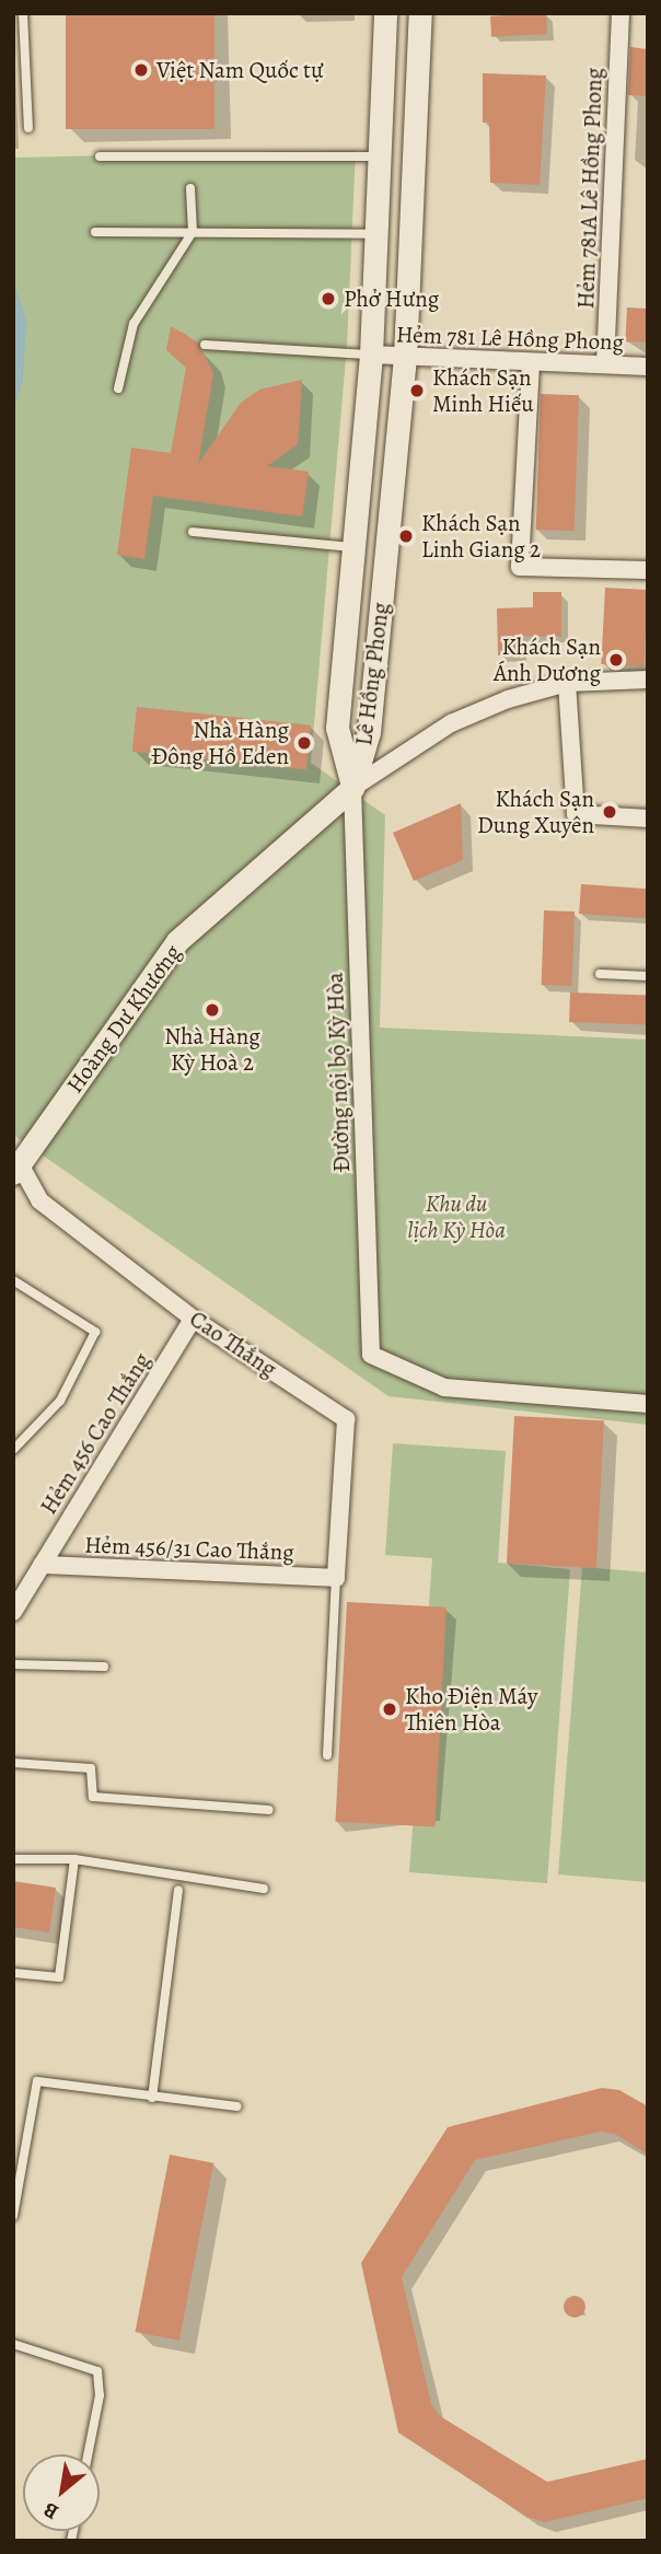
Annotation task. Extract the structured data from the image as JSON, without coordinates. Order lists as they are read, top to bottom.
{
  "streets": {
    "street": [
      "Hẻm 781A Lê Hồng Phong",
      "Hẻm 781 Lê Hồng Phong",
      "Lê Hồng Phong",
      "Hoàng Dư Khương",
      "Đường nội bộ Kỳ Hòa",
      "Cao Thắng",
      "Hẻm 456 Cao Thắng",
      "Hẻm 456/31 Cao Thắng"
    ]
  },
  "crossings": [
    ["Hẻm 781A Lê Hồng Phong", "Hẻm 781 Lê Hồng Phong"],
    ["Hẻm 781 Lê Hồng Phong", "Lê Hồng Phong"],
    ["Lê Hồng Phong", "Hoàng Dư Khương"],
    ["Lê Hồng Phong", "Đường nội bộ Kỳ Hòa"],
    ["Hoàng Dư Khương", "Đường nội bộ Kỳ Hòa"],
    ["Hoàng Dư Khương", "Cao Thắng"],
    ["Cao Thắng", "Hẻm 456 Cao Thắng"],
    ["Cao Thắng", "Hẻm 456/31 Cao Thắng"],
    ["Hẻm 456 Cao Thắng", "Hẻm 456/31 Cao Thắng"]
  ],
  "parks": ["Khu du lịch Kỳ Hòa"],
  "places": [
    "Việt Nam Quốc tự",
    "Phở Hưng",
    "Khách Sạn Minh Hiếu",
    "Khách Sạn Linh Giang 2",
    "Khách Sạn Ánh Dương",
    "Nhà Hàng Đông Hồ Eden",
    "Khách Sạn Dung Xuyên",
    "Nhà Hàng Kỳ Hoà 2",
    "Kho Điện Máy Thiên Hòa"
  ],
  "north": "bottom left"
}
